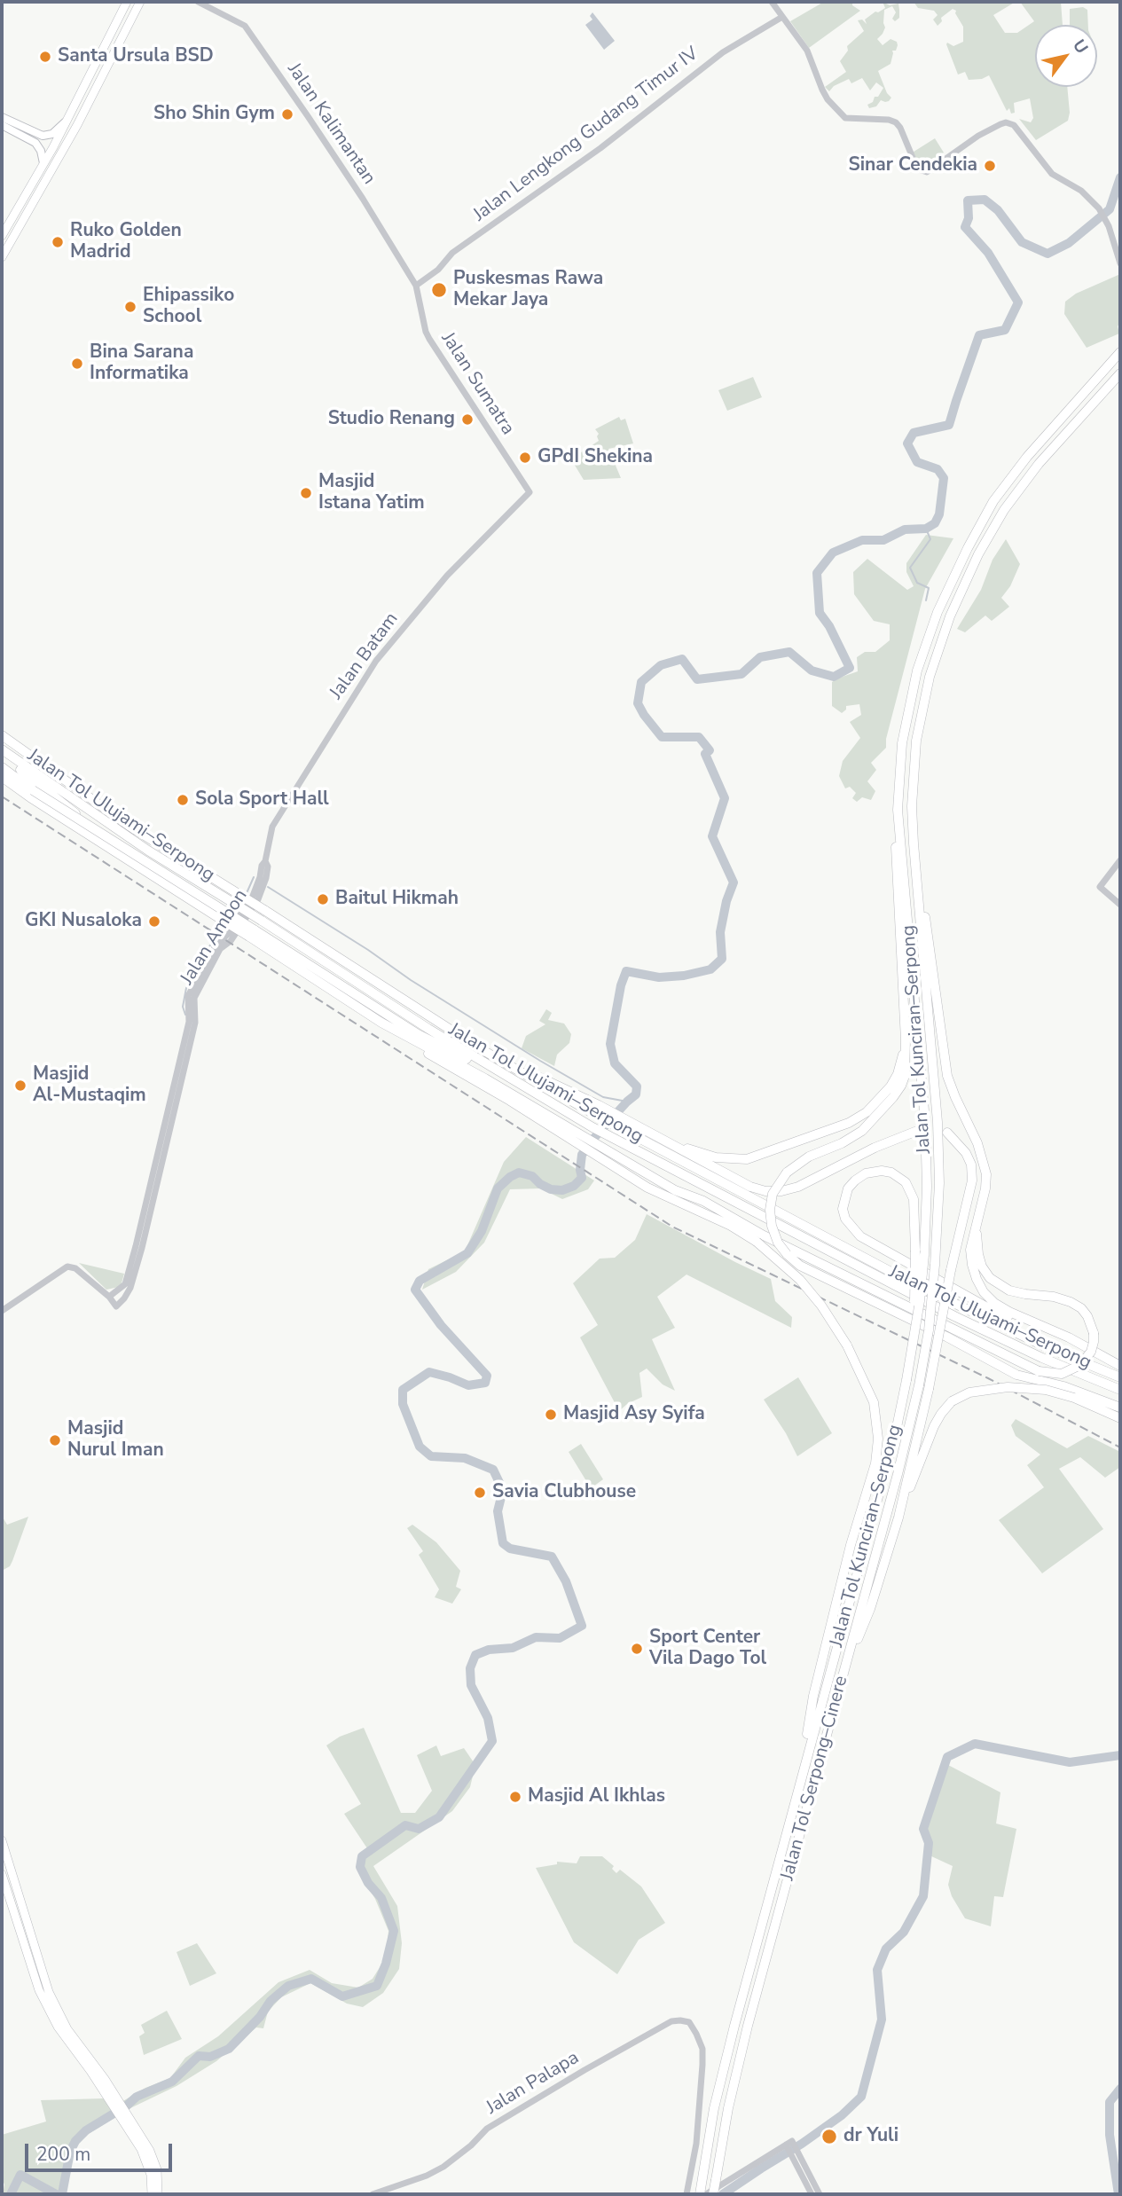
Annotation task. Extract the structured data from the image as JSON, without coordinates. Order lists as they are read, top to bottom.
{
  "streets": {
    "highway": ["Jalan Tol Ulujami–Serpong", "Jalan Tol Kunciran–Serpong", "Jalan Tol Serpong–Cinere"],
    "street": [
      "Jalan Kalimantan",
      "Jalan Lengkong Gudang Timur IV",
      "Jalan Sumatra",
      "Jalan Batam",
      "Jalan Ambon",
      "Jalan Palapa"
    ]
  },
  "crossings": [
    ["Jalan Kalimantan", "Jalan Lengkong Gudang Timur IV"],
    ["Jalan Kalimantan", "Jalan Sumatra"],
    ["Jalan Lengkong Gudang Timur IV", "Jalan Sumatra"],
    ["Jalan Sumatra", "Jalan Batam"],
    ["Jalan Batam", "Jalan Ambon"],
    ["Jalan Tol Kunciran–Serpong", "Jalan Tol Serpong–Cinere"]
  ],
  "places": [
    "Santa Ursula BSD",
    "Sho Shin Gym",
    "Sinar Cendekia",
    "Ruko Golden Madrid",
    "Puskesmas Rawa Mekar Jaya",
    "Ehipassiko School",
    "Bina Sarana Informatika",
    "Studio Renang",
    "GPdI Shekina",
    "Masjid Istana Yatim",
    "Sola Sport Hall",
    "Baitul Hikmah",
    "GKI Nusaloka",
    "Masjid Al-Mustaqim",
    "Masjid Asy Syifa",
    "Masjid Nurul Iman",
    "Savia Clubhouse",
    "Sport Center Vila Dago Tol",
    "Masjid Al Ikhlas",
    "dr Yuli"
  ],
  "scale_bar": "200 m",
  "north": "top right"
}
